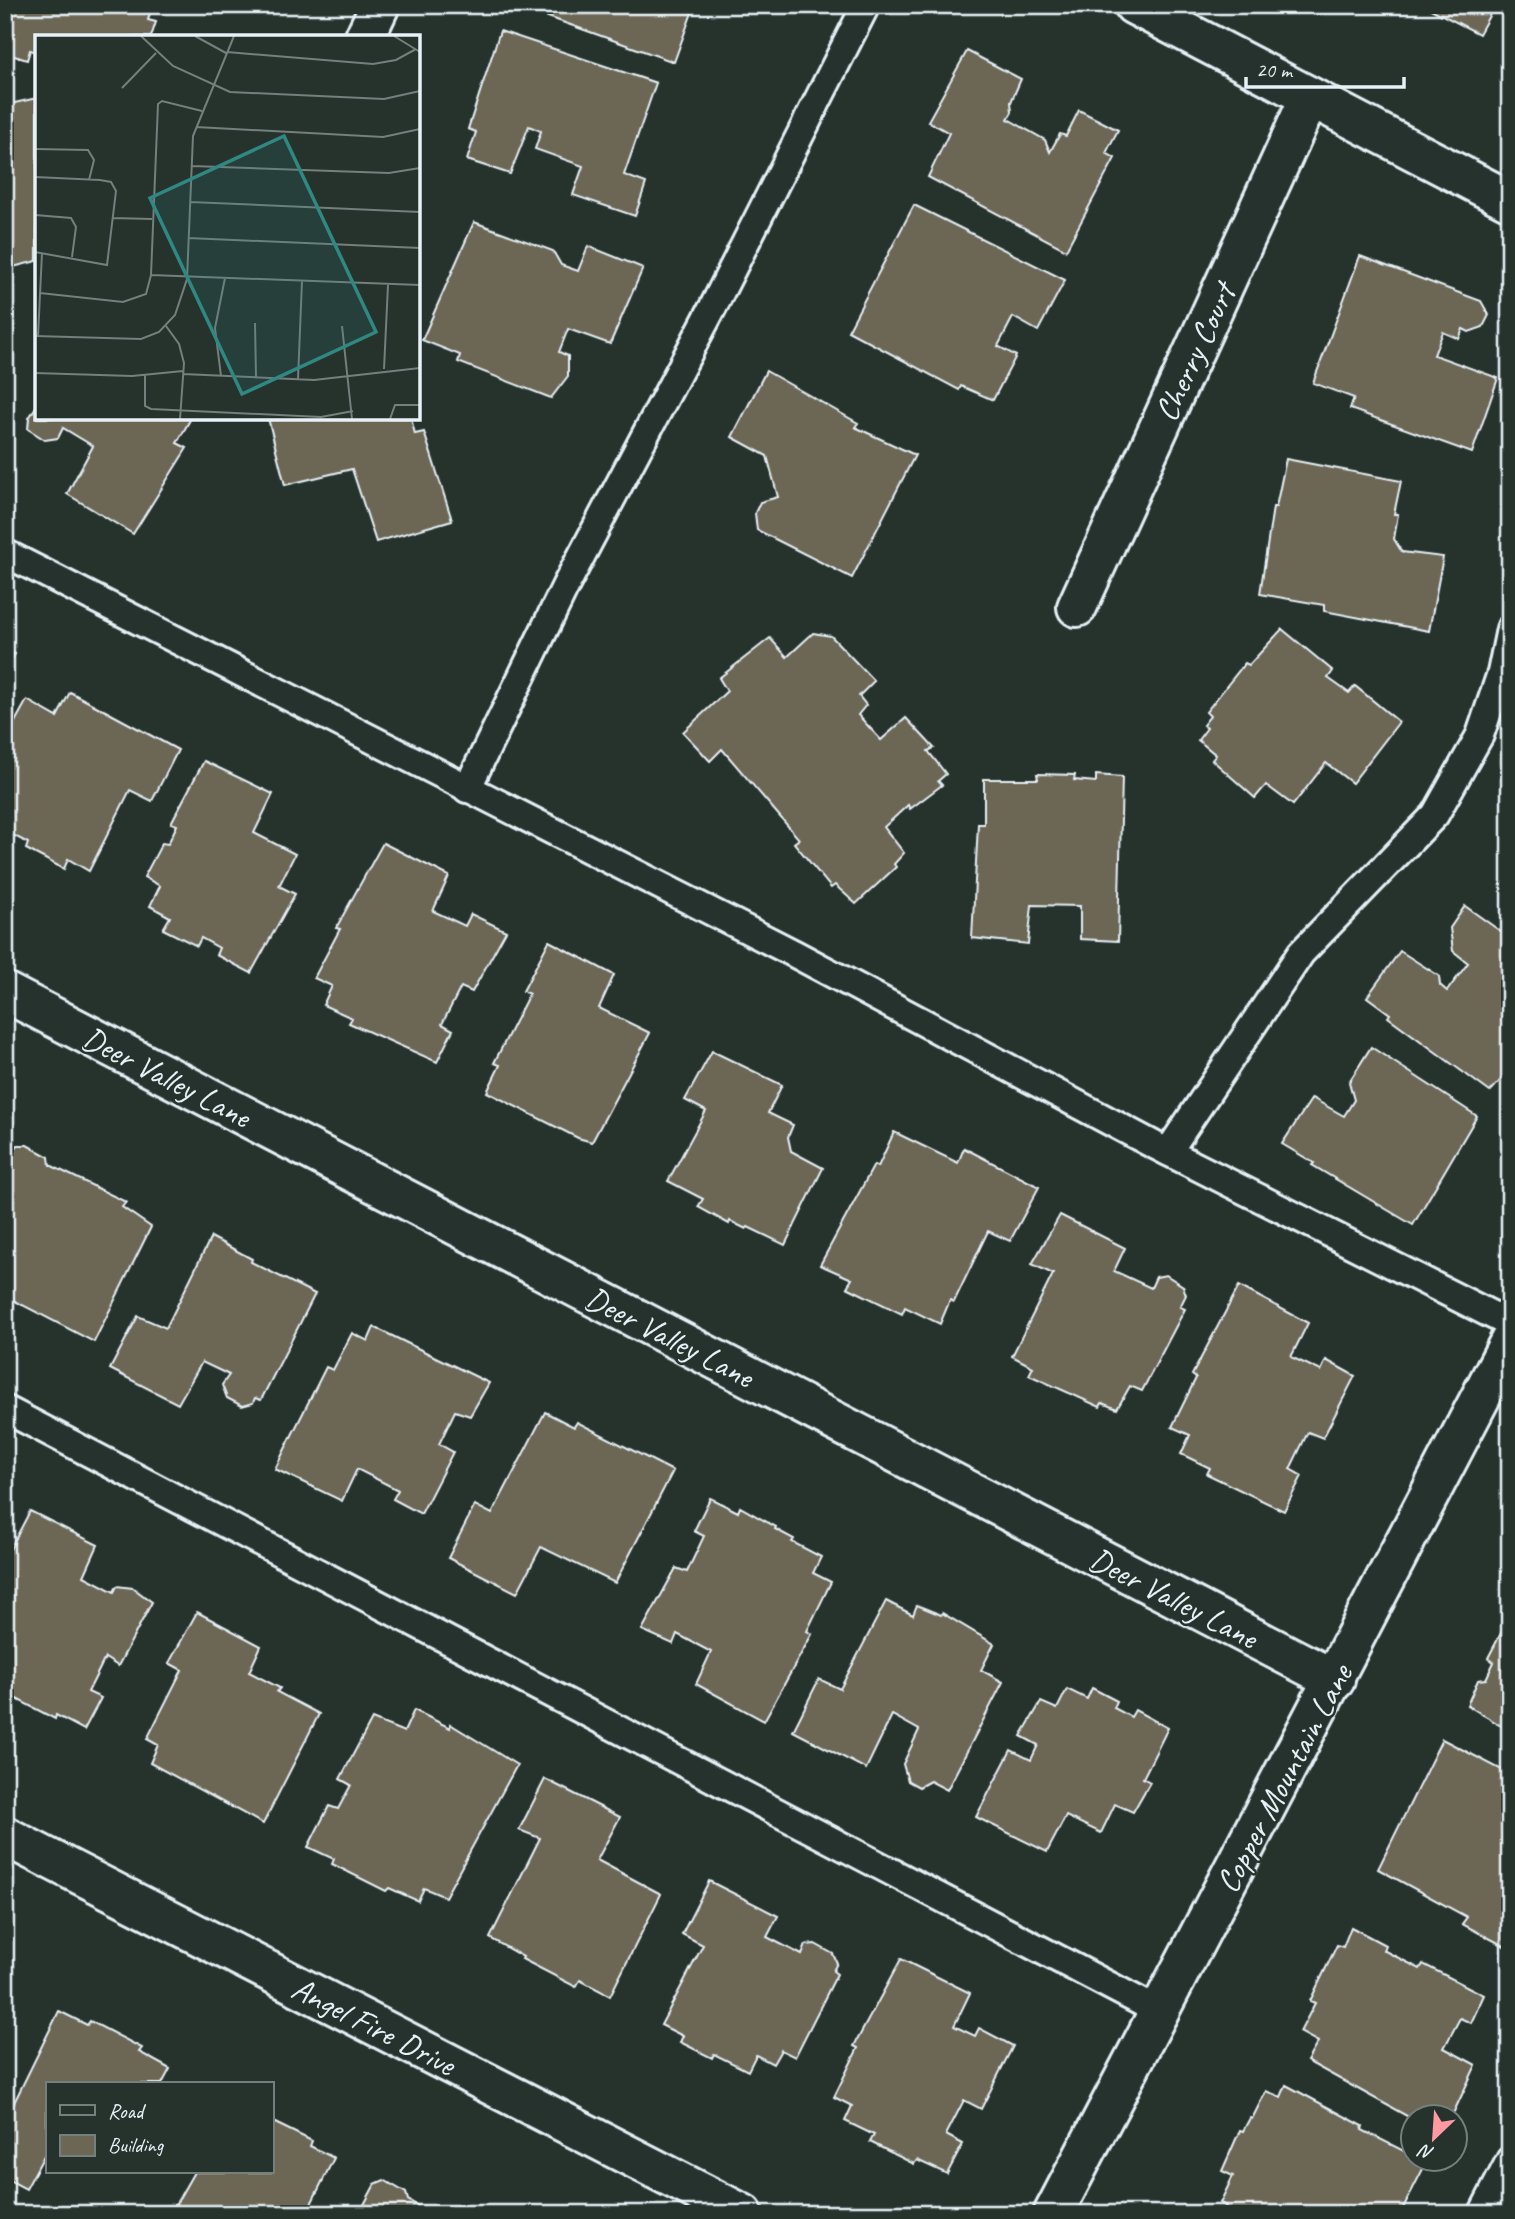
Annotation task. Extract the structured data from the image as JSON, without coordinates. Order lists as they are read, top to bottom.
{
  "streets": {
    "street": [
      "Cherry Court",
      "Deer Valley Lane",
      "Copper Mountain Lane",
      "Angel Fire Drive"
    ]
  },
  "crossings": [
    ["Deer Valley Lane", "Copper Mountain Lane"]
  ],
  "legend": ["Road", "Building"],
  "scale_bar": "20 m",
  "north": "bottom left"
}
